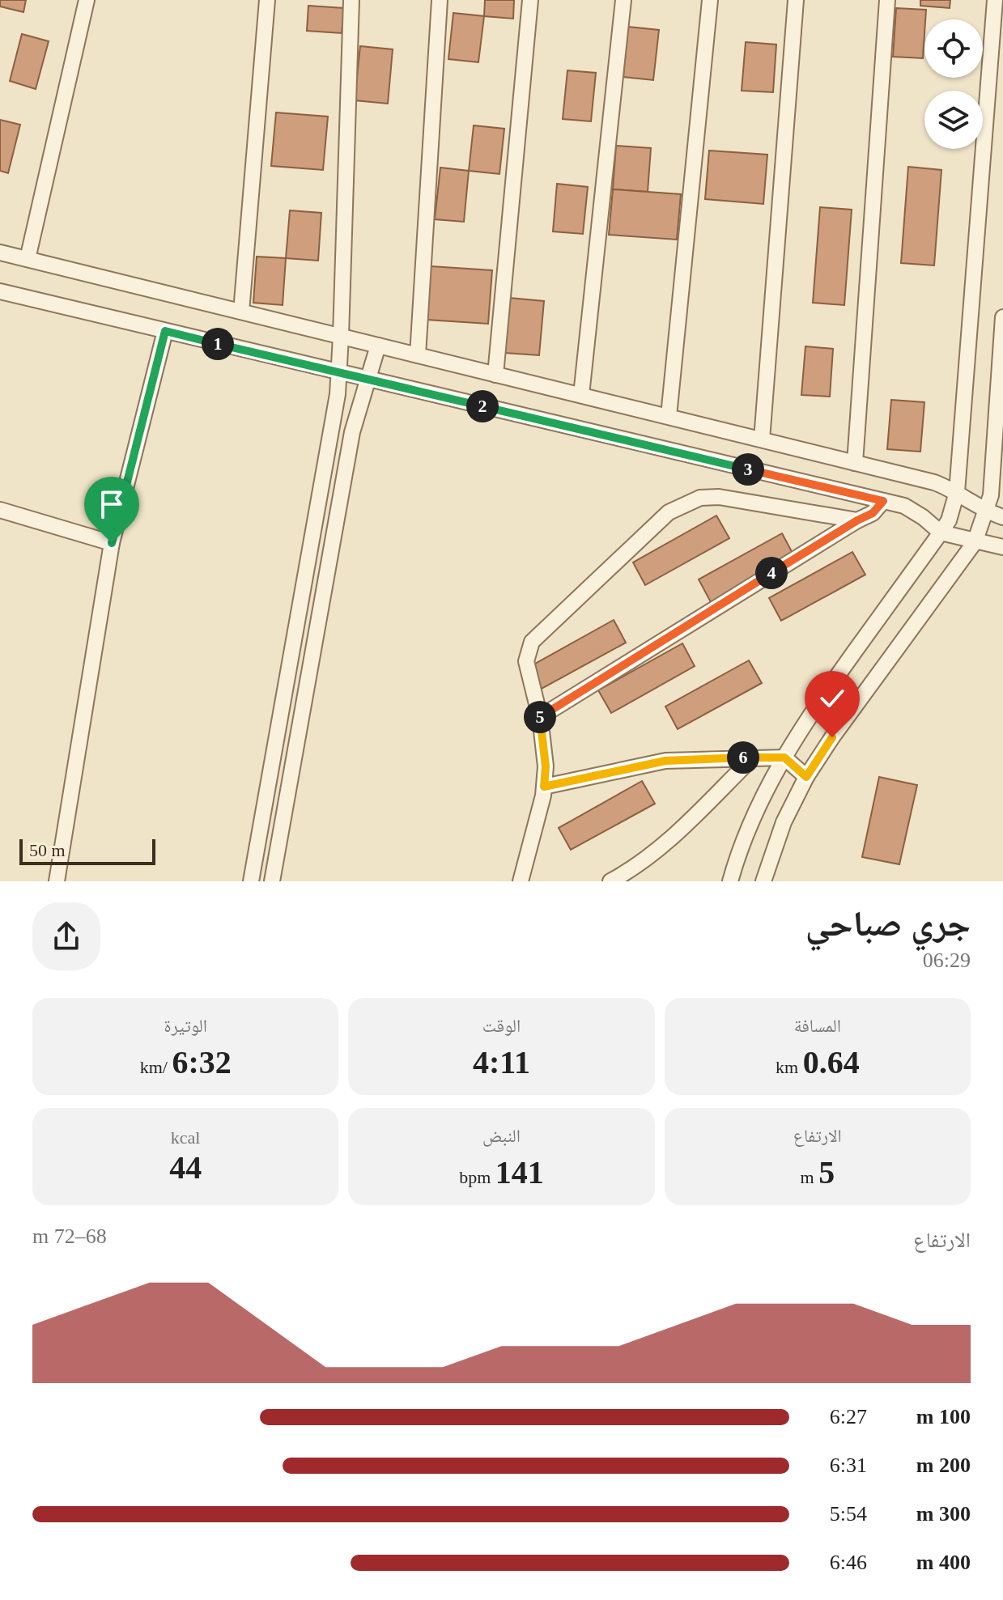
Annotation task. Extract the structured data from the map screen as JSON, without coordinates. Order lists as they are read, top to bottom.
{
  "scale_bar": "50 m",
  "page": {
    "pins": [
      "1",
      "2",
      "3",
      "4",
      "5",
      "6"
    ],
    "scale": "50 m",
    "heading": ["جري صباحي", "06:29"],
    "stats": [
      ["المسافة", "0.64 km"],
      ["الوقت", "4:11"],
      ["الوتيرة", "6:32 /km"],
      ["الارتفاع", "5 m"],
      ["النبض", "141 bpm"],
      ["kcal", "44"]
    ],
    "chart": ["الارتفاع", "68–72 m"],
    "list": [
      {
        "name": "100 m",
        "note": "6:27"
      },
      {
        "name": "200 m",
        "note": "6:31"
      },
      {
        "name": "300 m",
        "note": "5:54"
      },
      {
        "name": "400 m",
        "note": "6:46"
      }
    ]
  }
}
